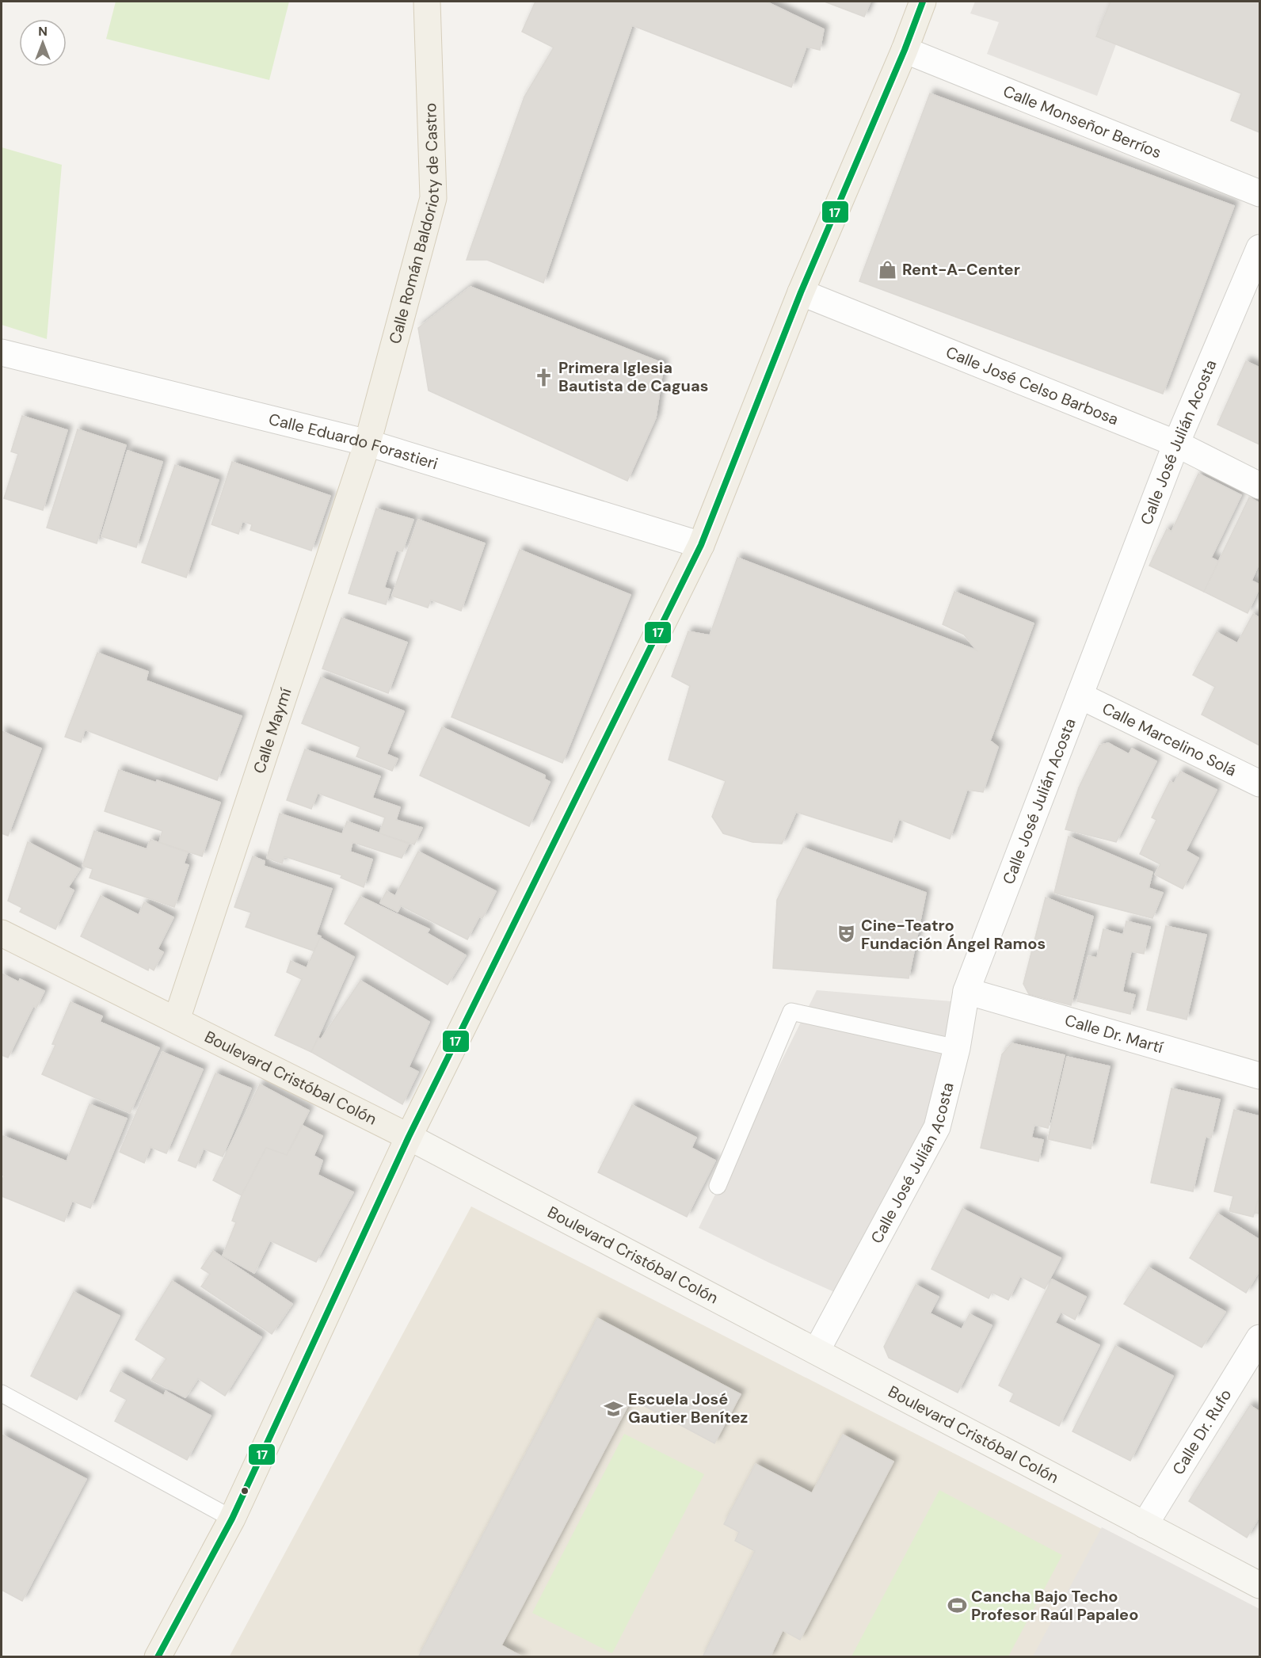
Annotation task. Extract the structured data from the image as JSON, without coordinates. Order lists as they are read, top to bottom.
{
  "streets": {
    "main road": ["Calle Román Baldorioty de Castro", "Calle Maymí", "Boulevard Cristóbal Colón"],
    "street": [
      "Calle Monseñor Berríos",
      "Calle José Celso Barbosa",
      "Calle Eduardo Forastieri",
      "Calle José Julián Acosta",
      "Calle Marcelino Solá",
      "Calle Dr. Martí",
      "Calle Dr. Rufo"
    ]
  },
  "crossings": [
    ["Calle Román Baldorioty de Castro", "Calle Eduardo Forastieri"],
    ["Calle Román Baldorioty de Castro", "Calle Maymí"],
    ["Calle José Celso Barbosa", "Calle José Julián Acosta"],
    ["Calle Eduardo Forastieri", "Calle Maymí"],
    ["Calle José Julián Acosta", "Calle Marcelino Solá"],
    ["Calle José Julián Acosta", "Calle Dr. Martí"],
    ["Calle José Julián Acosta", "Boulevard Cristóbal Colón"],
    ["Calle Maymí", "Boulevard Cristóbal Colón"],
    ["Boulevard Cristóbal Colón", "Calle Dr. Rufo"]
  ],
  "places": {
    "shop": ["Rent-A-Center"],
    "church": ["Primera Iglesia Bautista de Caguas"],
    "theatre": ["Cine-Teatro Fundación Ángel Ramos"],
    "school or university": ["Escuela José Gautier Benítez"],
    "sports": ["Cancha Bajo Techo Profesor Raúl Papaleo"]
  },
  "lines": ["transit line 17"],
  "north": "top"
}
